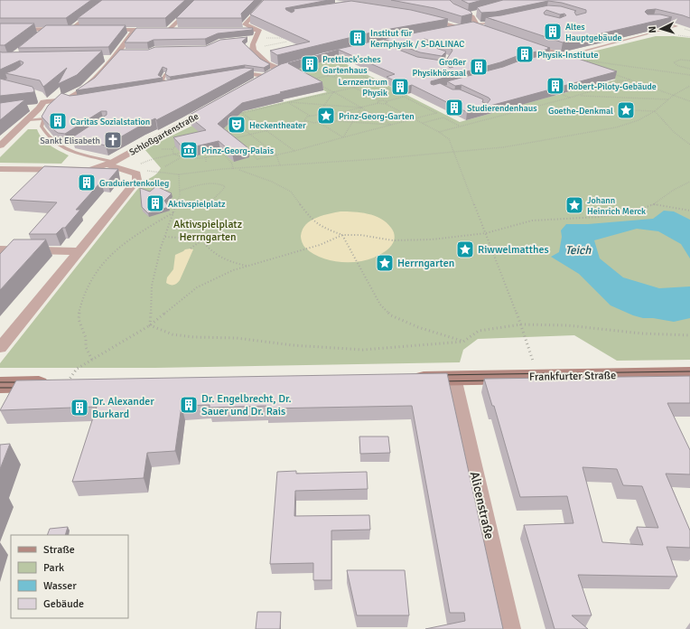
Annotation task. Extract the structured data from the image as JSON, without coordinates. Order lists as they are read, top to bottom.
{
  "streets": {
    "main road": ["Frankfurter Straße"],
    "street": ["Schloßgartenstraße", "Alicenstraße"]
  },
  "crossings": [
    ["Frankfurter Straße", "Alicenstraße"]
  ],
  "water": ["Teich"],
  "parks": ["Aktivspielplatz Herrngarten"],
  "places": {
    "building": [
      "Altes Hauptgebäude",
      "Institut für Kernphysik / S-DALINAC",
      "Physik-Institute",
      "Prettlack'sches Gartenhaus",
      "Großer Physikhörsaal",
      "Robert-Piloty-Gebäude",
      "Lernzentrum Physik",
      "Studierendenhaus",
      "Caritas Sozialstation",
      "Graduiertenkolleg",
      "Aktivspielplatz",
      "Dr. Engelbrecht, Dr. Sauer und Dr. Rais",
      "Dr. Alexander Burkard"
    ],
    "place": [
      "Goethe-Denkmal",
      "Prinz-Georg-Garten",
      "Johann Heinrich Merck",
      "Riwwelmatthes",
      "Herrngarten"
    ],
    "theatre": ["Heckentheater"],
    "church": ["Sankt Elisabeth"],
    "museum": ["Prinz-Georg-Palais"]
  },
  "legend": [
    "Straße",
    "Park",
    "Wasser",
    "Gebäude"
  ],
  "north": "left"
}
